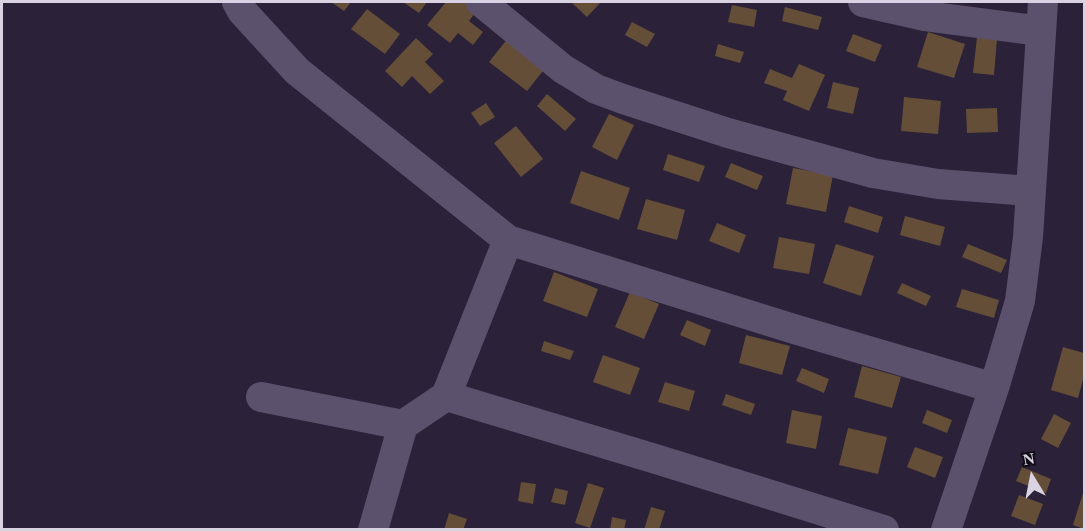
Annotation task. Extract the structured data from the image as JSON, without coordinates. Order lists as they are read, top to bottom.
{
  "north": "top"
}
